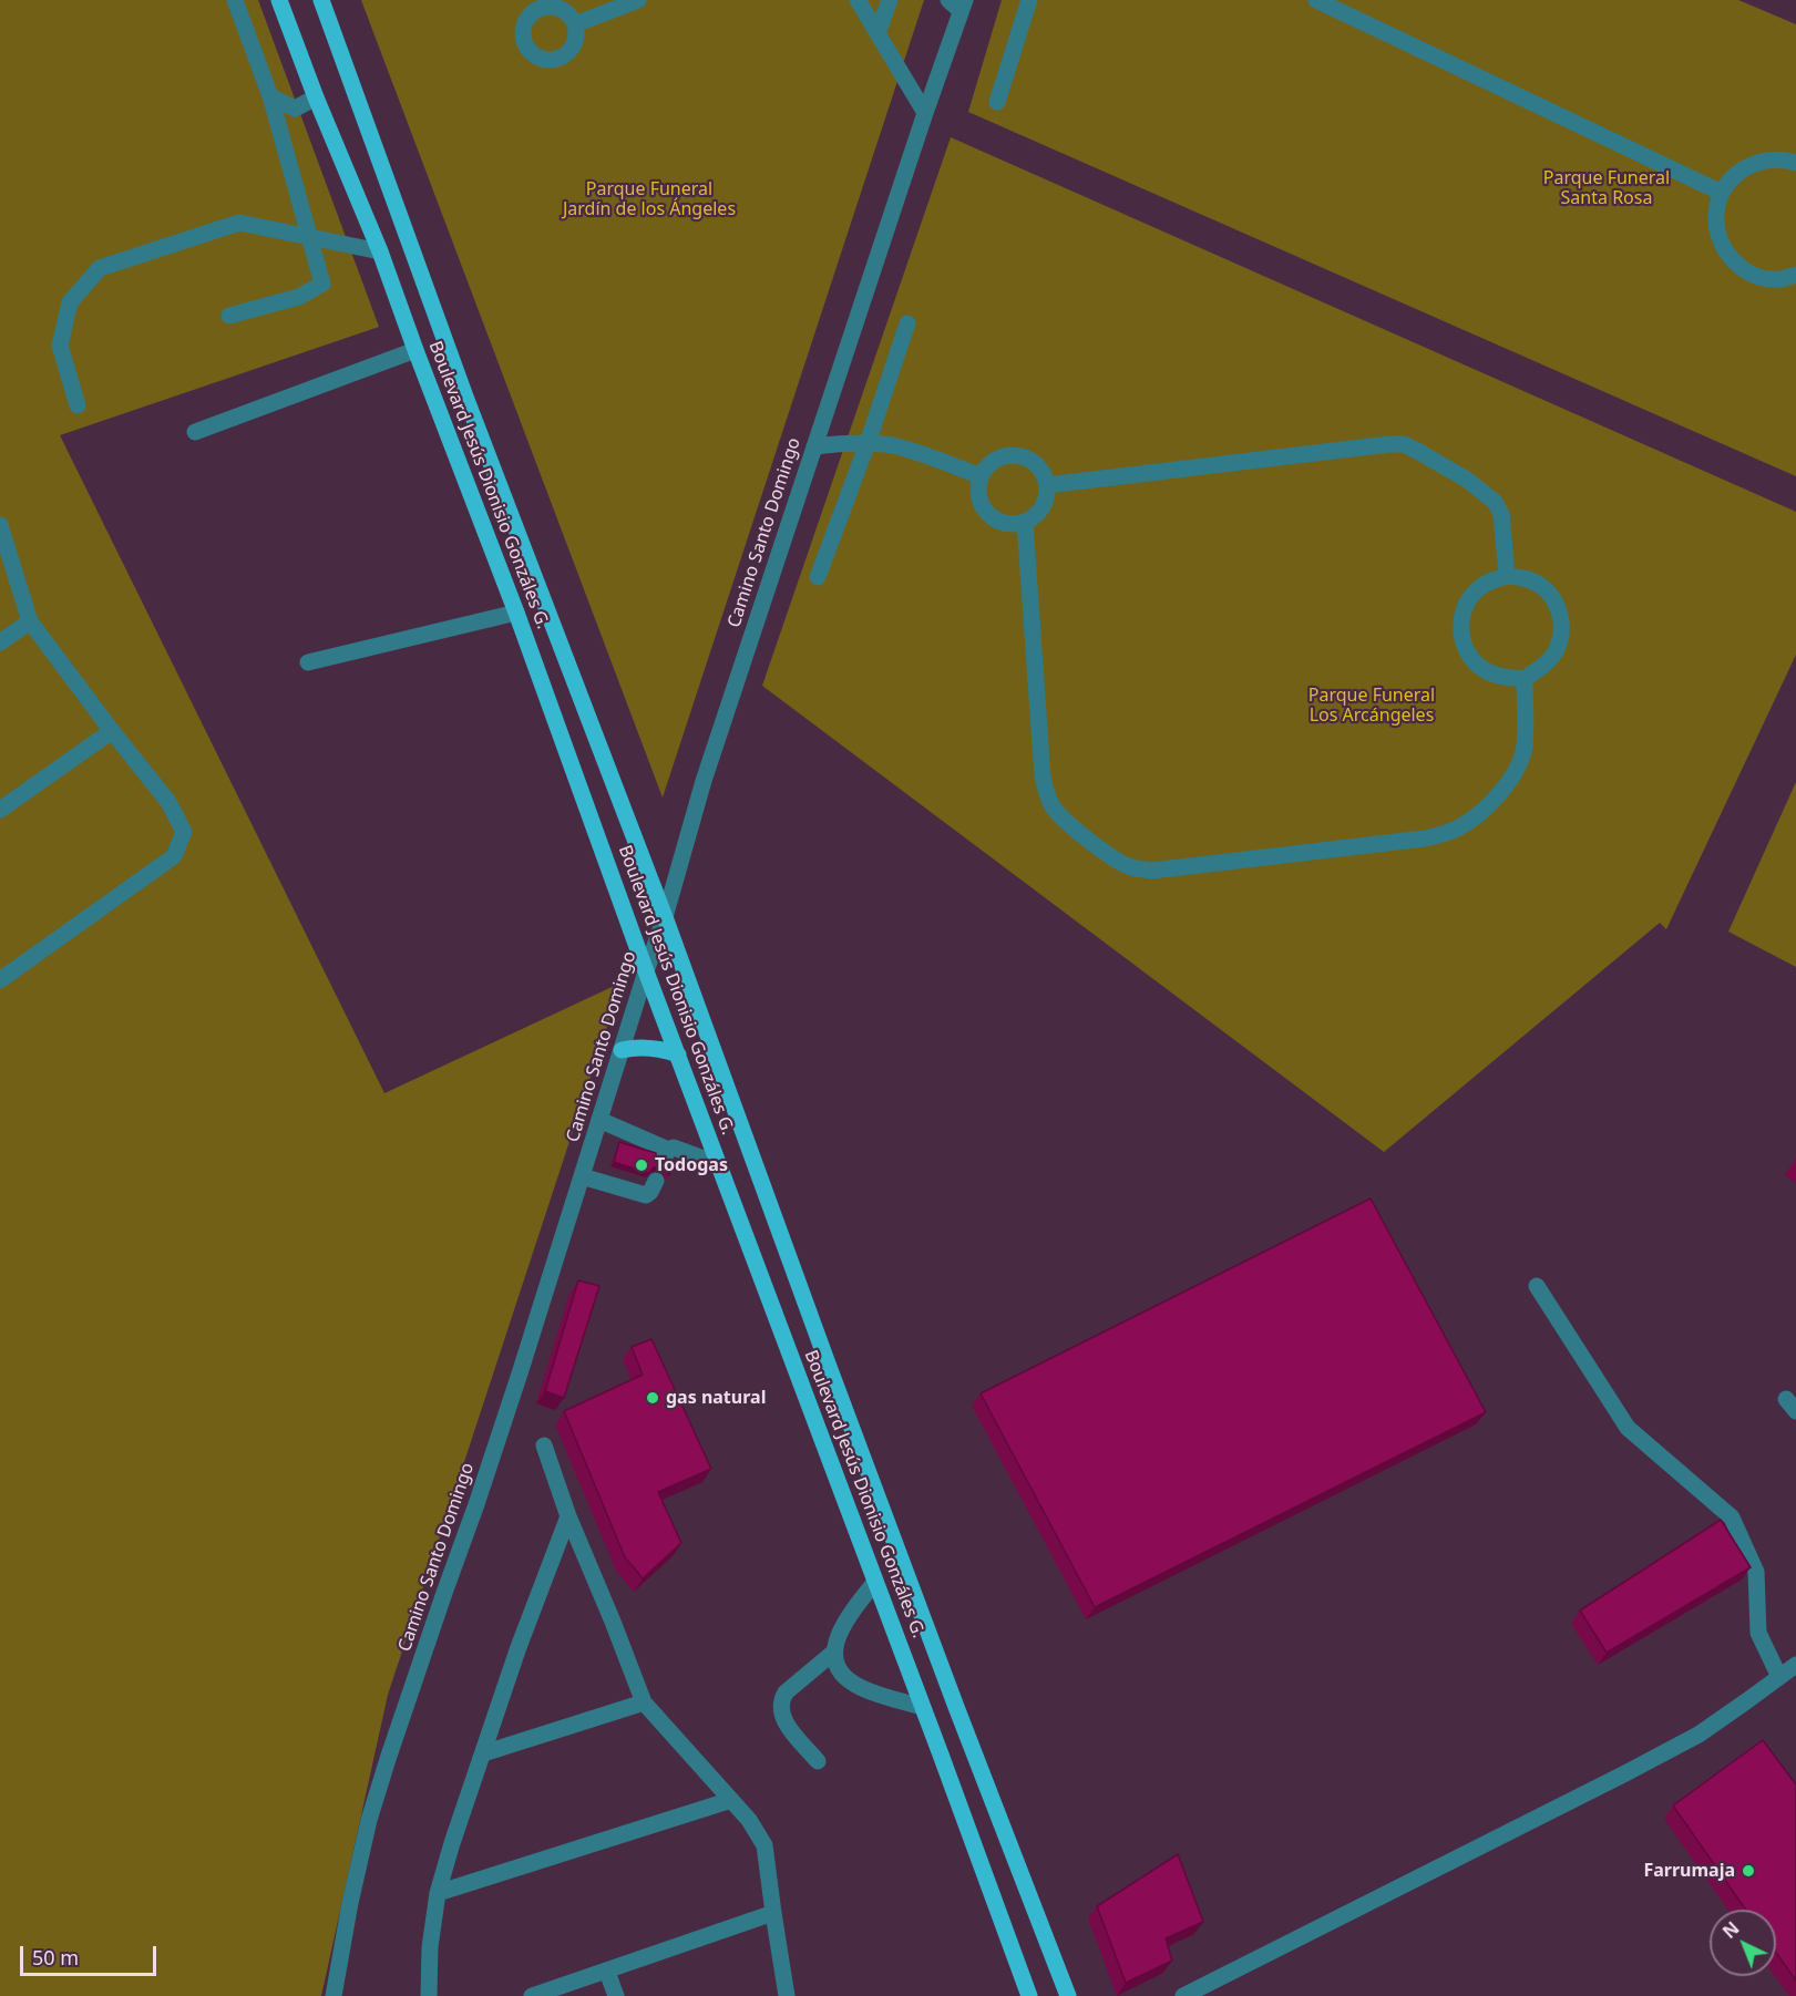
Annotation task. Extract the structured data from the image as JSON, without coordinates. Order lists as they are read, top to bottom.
{
  "streets": {
    "main road": ["Boulevard Jesús Dionisio Gonzáles G."],
    "street": ["Camino Santo Domingo"]
  },
  "crossings": [
    ["Boulevard Jesús Dionisio Gonzáles G.", "Camino Santo Domingo"]
  ],
  "parks": ["Parque Funeral Santa Rosa", "Parque Funeral Jardín de los Ángeles", "Parque Funeral Los Arcángeles"],
  "places": ["Todogas", "gas natural", "Farrumaja"],
  "scale_bar": "50 m",
  "north": "top left"
}
